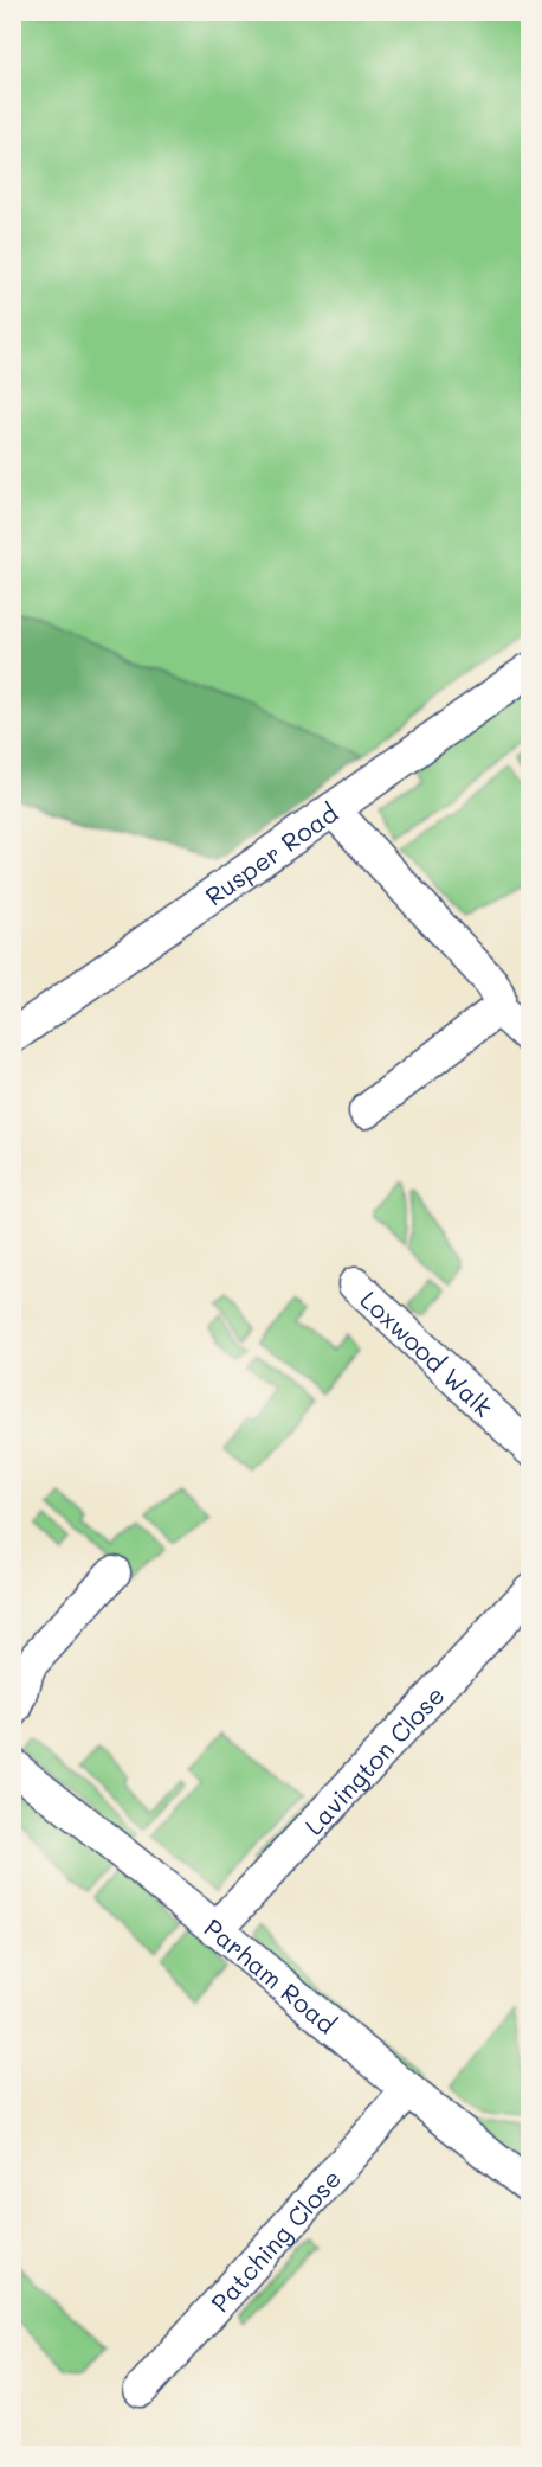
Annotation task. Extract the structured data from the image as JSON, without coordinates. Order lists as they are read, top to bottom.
{
  "streets": {
    "street": [
      "Rusper Road",
      "Loxwood Walk",
      "Lavington Close",
      "Parham Road",
      "Patching Close"
    ]
  },
  "crossings": [
    ["Lavington Close", "Parham Road"],
    ["Parham Road", "Patching Close"]
  ]
}
